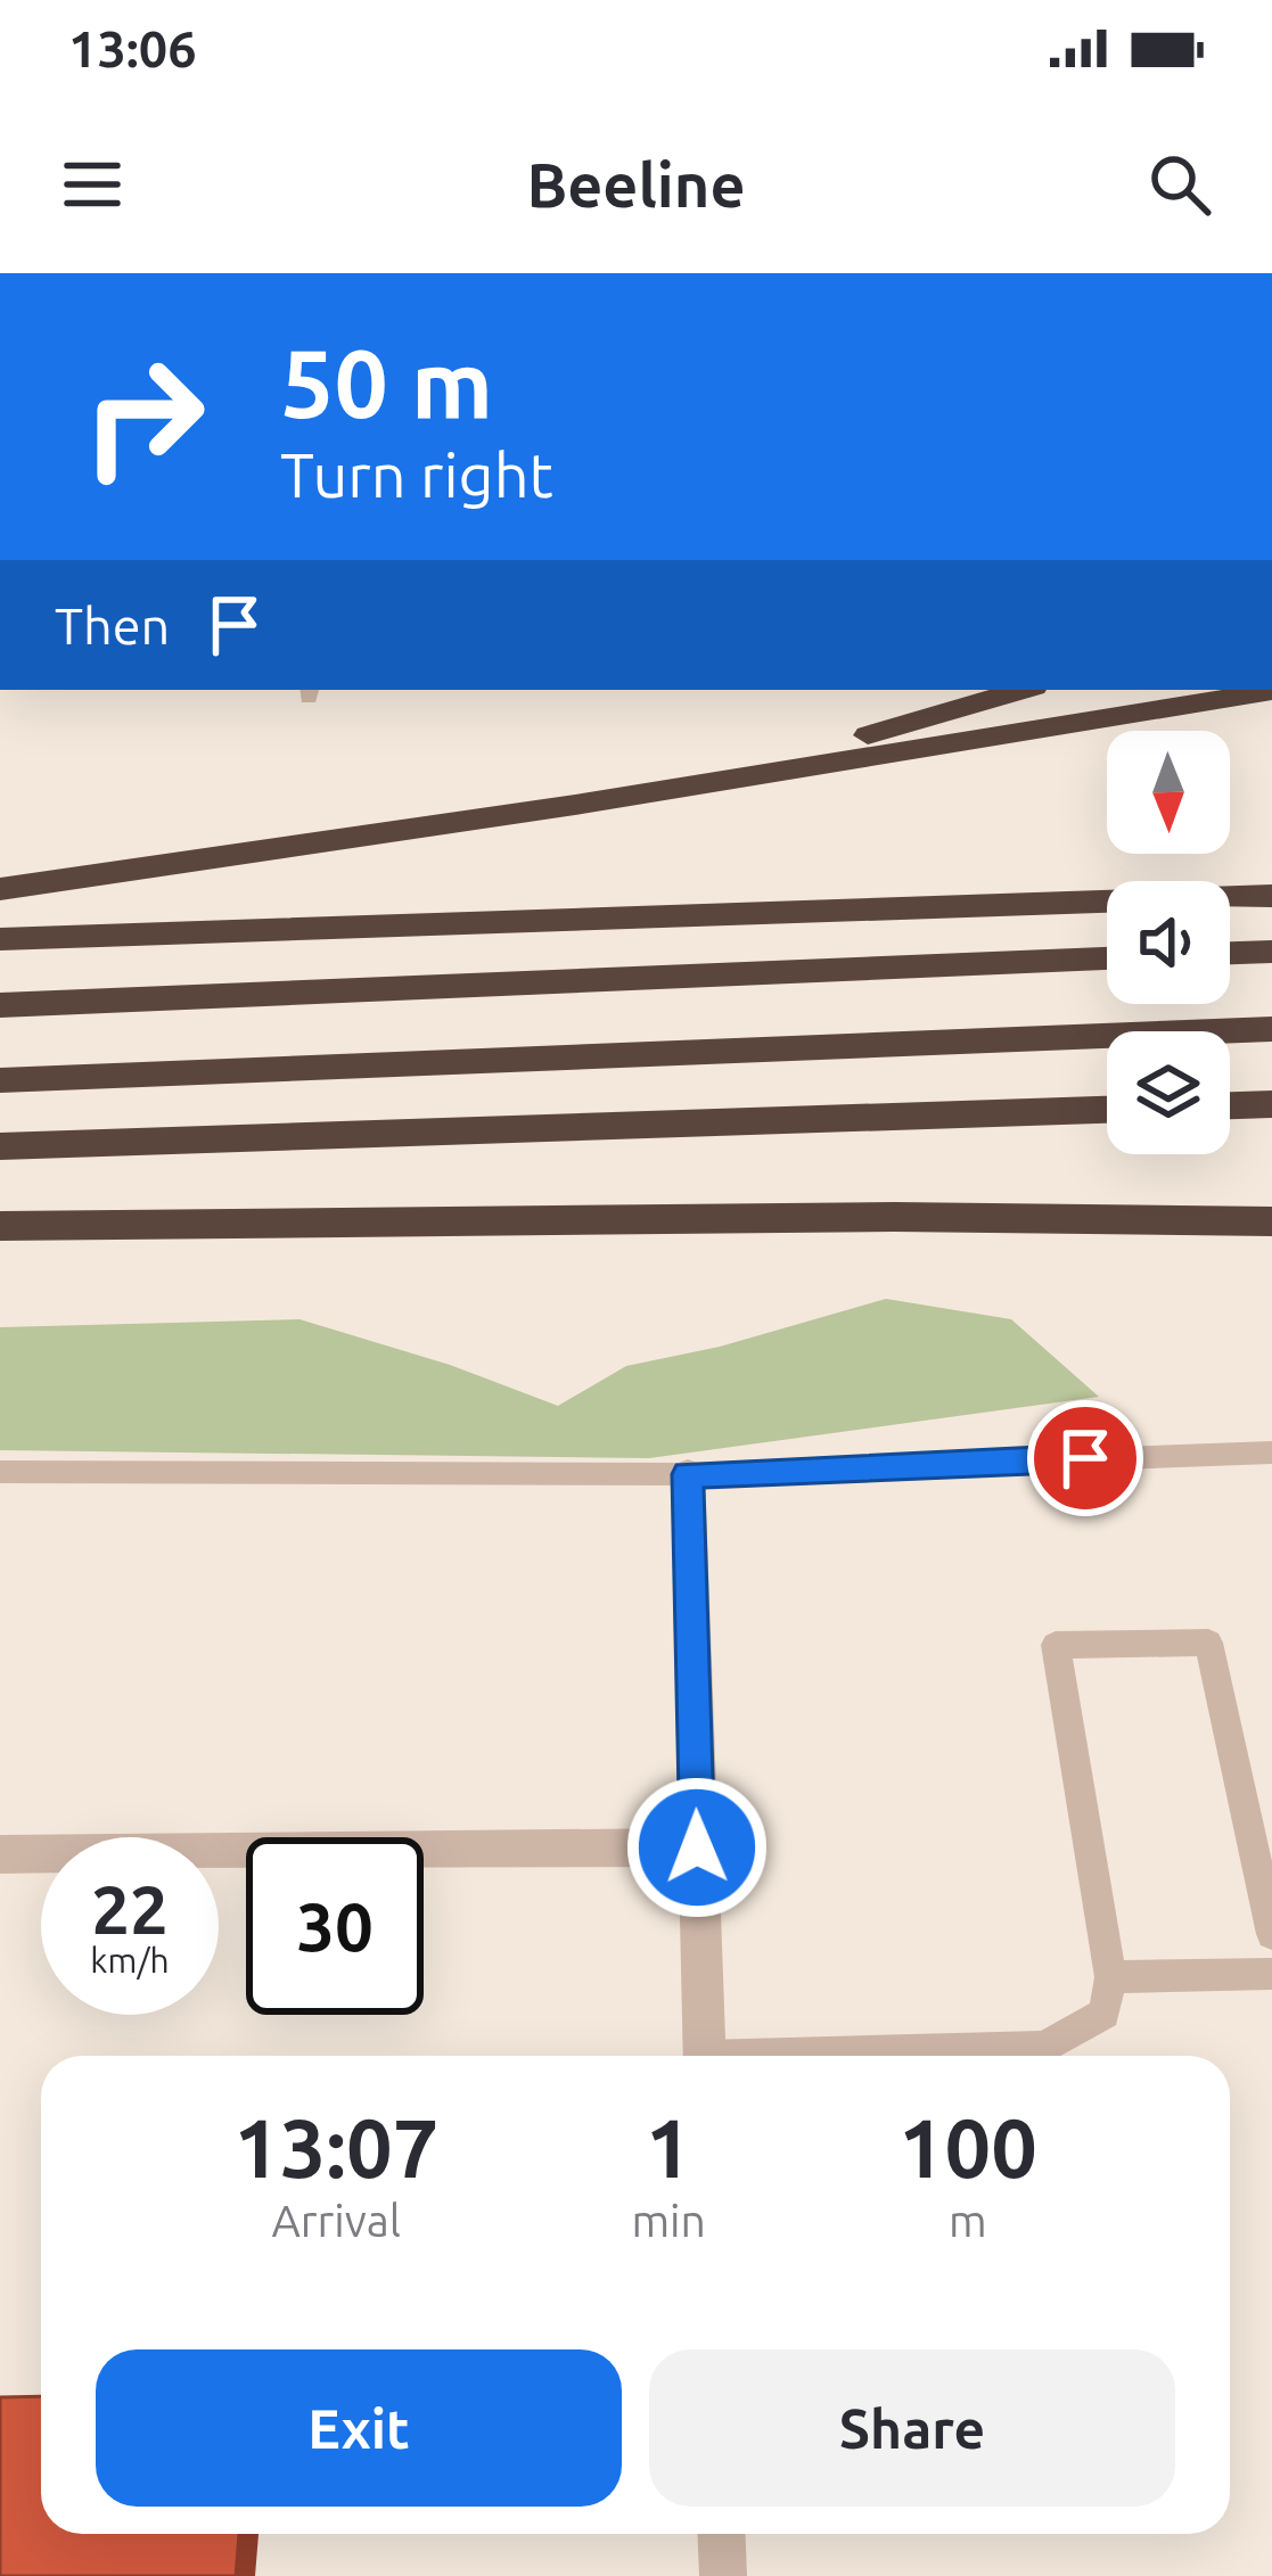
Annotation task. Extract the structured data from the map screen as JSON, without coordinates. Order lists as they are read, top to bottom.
{
  "north": "bottom",
  "page": {
    "status": "13:06",
    "header": "Beeline",
    "turn": ["50 m", "Turn right"],
    "then": "Then",
    "speed": "22 km/h",
    "limit": "30",
    "eta": [
      "13:07",
      "Arrival",
      "1",
      "min",
      "100",
      "m"
    ],
    "buttons": ["Exit", "Share"]
  }
}
